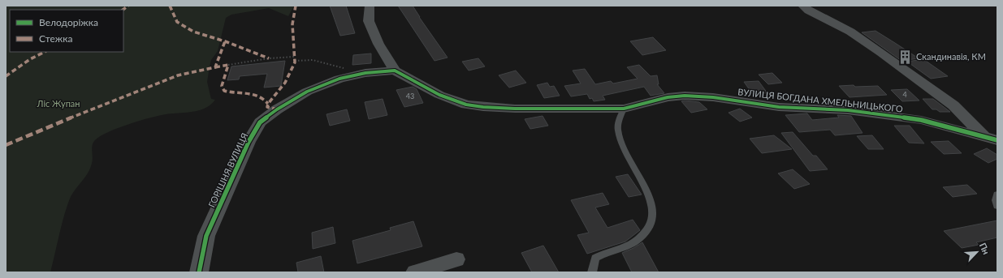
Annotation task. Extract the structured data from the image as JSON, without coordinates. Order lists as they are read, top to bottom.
{
  "streets": {
    "street": ["ВУЛИЦЯ БОГДАНА ХМЕЛЬНИЦЬКОГО", "ГОРІШНЯ ВУЛИЦЯ"]
  },
  "crossings": [
    ["ВУЛИЦЯ БОГДАНА ХМЕЛЬНИЦЬКОГО", "ГОРІШНЯ ВУЛИЦЯ"]
  ],
  "parks": ["Ліс Жупан"],
  "places": {
    "building": ["Скандинавія, КМ"]
  },
  "house_numbers": ["4", "43"],
  "legend": ["Велодоріжка", "Стежка"],
  "north": "top right"
}
